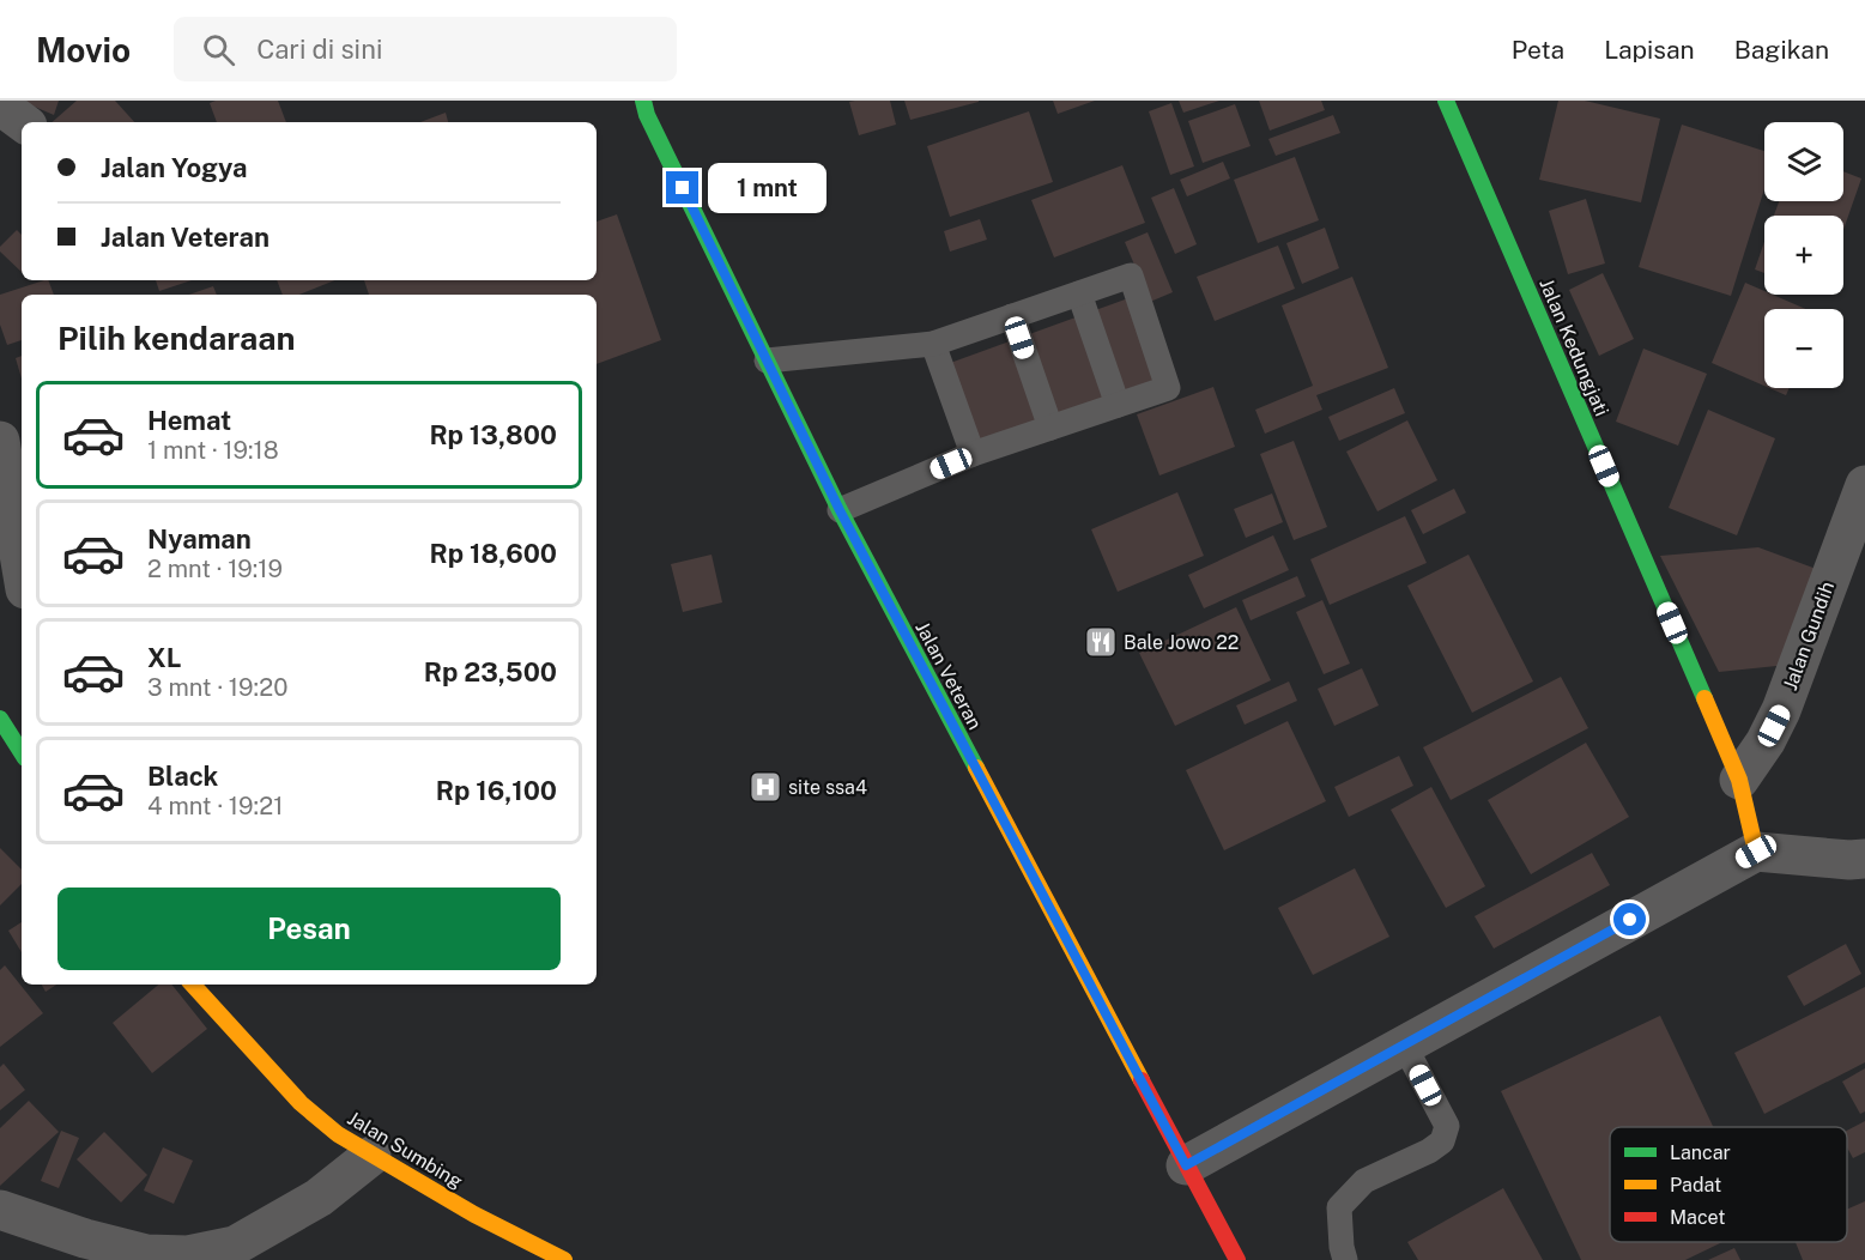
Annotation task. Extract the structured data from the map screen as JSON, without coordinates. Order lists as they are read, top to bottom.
{
  "streets": {
    "street": [
      "Jalan Kedungjati",
      "Jalan Gundih",
      "Jalan Veteran",
      "Jalan Sumbing"
    ]
  },
  "crossings": [
    ["Jalan Kedungjati", "Jalan Gundih"]
  ],
  "places": {
    "restaurant": ["Bale Jowo 22"],
    "hospital": ["site ssa4"]
  },
  "legend": ["Lancar", "Padat", "Macet"],
  "page": {
    "header": "Movio",
    "search": "Cari di sini",
    "nav": ["Peta", "Lapisan", "Bagikan"],
    "map_buttons": ["+", "−"],
    "banner": ["Jalan Yogya", "Jalan Veteran"],
    "bubble": "1 mnt",
    "heading": "Pilih kendaraan",
    "list": [
      {
        "name": "Hemat",
        "note": "1 mnt · 19:18",
        "value": "Rp 13,800"
      },
      {
        "name": "Nyaman",
        "note": "2 mnt · 19:19",
        "value": "Rp 18,600"
      },
      {
        "name": "XL",
        "note": "3 mnt · 19:20",
        "value": "Rp 23,500"
      },
      {
        "name": "Black",
        "note": "4 mnt · 19:21",
        "value": "Rp 16,100"
      }
    ],
    "buttons": "Pesan"
  }
}
